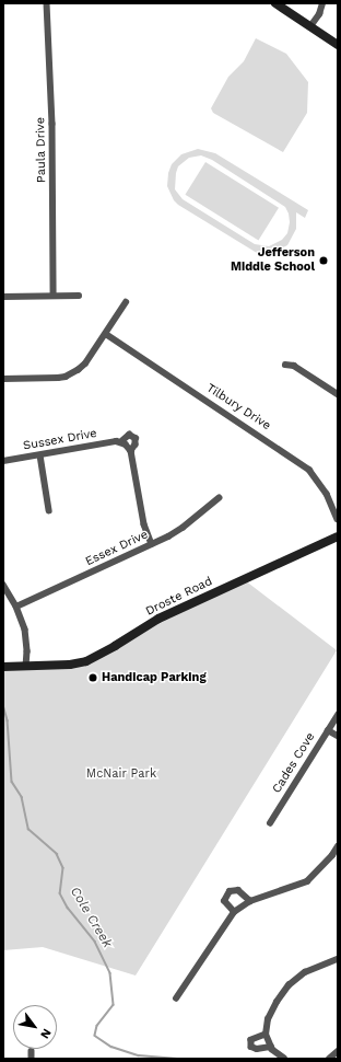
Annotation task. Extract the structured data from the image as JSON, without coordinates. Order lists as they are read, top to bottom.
{
  "streets": {
    "street": [
      "Paula Drive",
      "Tilbury Drive",
      "Sussex Drive",
      "Essex Drive",
      "Droste Road",
      "Cades Cove"
    ]
  },
  "crossings": [
    ["Sussex Drive", "Essex Drive"]
  ],
  "water": ["Cole Creek"],
  "parks": ["McNair Park"],
  "places": ["Jefferson Middle School", "Handicap Parking"],
  "north": "bottom right"
}
